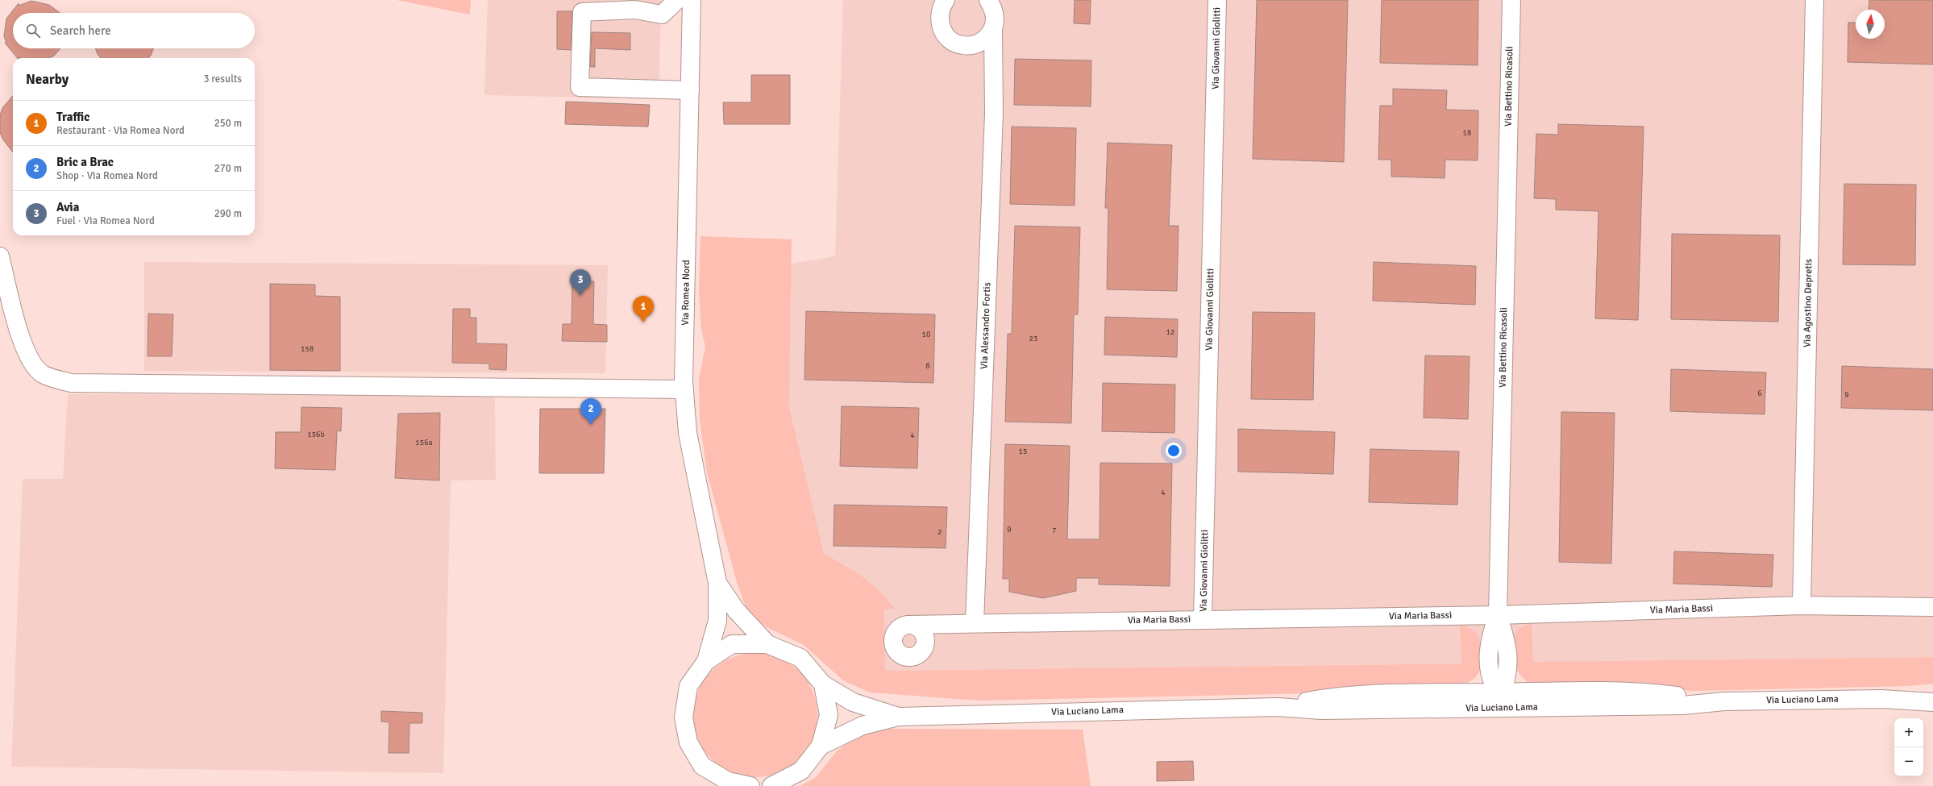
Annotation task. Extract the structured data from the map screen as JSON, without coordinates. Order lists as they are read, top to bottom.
{
  "streets": {
    "street": [
      "Via Giovanni Giolitti",
      "Via Bettino Ricasoli",
      "Via Romea Nord",
      "Via Agostino Depretis",
      "Via Alessandro Fortis",
      "Via Maria Bassi",
      "Via Luciano Lama"
    ]
  },
  "crossings": [
    ["Via Giovanni Giolitti", "Via Maria Bassi"],
    ["Via Bettino Ricasoli", "Via Maria Bassi"],
    ["Via Bettino Ricasoli", "Via Luciano Lama"],
    ["Via Agostino Depretis", "Via Maria Bassi"],
    ["Via Alessandro Fortis", "Via Maria Bassi"]
  ],
  "house_numbers": [
    "18",
    "12",
    "10",
    "23",
    "158",
    "8",
    "6",
    "9",
    "156b",
    "4",
    "156a",
    "15",
    "4",
    "9",
    "7",
    "2"
  ],
  "north": "top",
  "page": {
    "search": "Search here",
    "heading": ["Nearby", "3 results"],
    "list": [
      {
        "mark": "1",
        "name": "Traffic",
        "note": "Restaurant · Via Romea Nord",
        "value": "250 m"
      },
      {
        "mark": "2",
        "name": "Bric a Brac",
        "note": "Shop · Via Romea Nord",
        "value": "270 m"
      },
      {
        "mark": "3",
        "name": "Avia",
        "note": "Fuel · Via Romea Nord",
        "value": "290 m"
      }
    ],
    "pins": ["3", "1", "2"],
    "map_buttons": ["+", "−"]
  }
}
